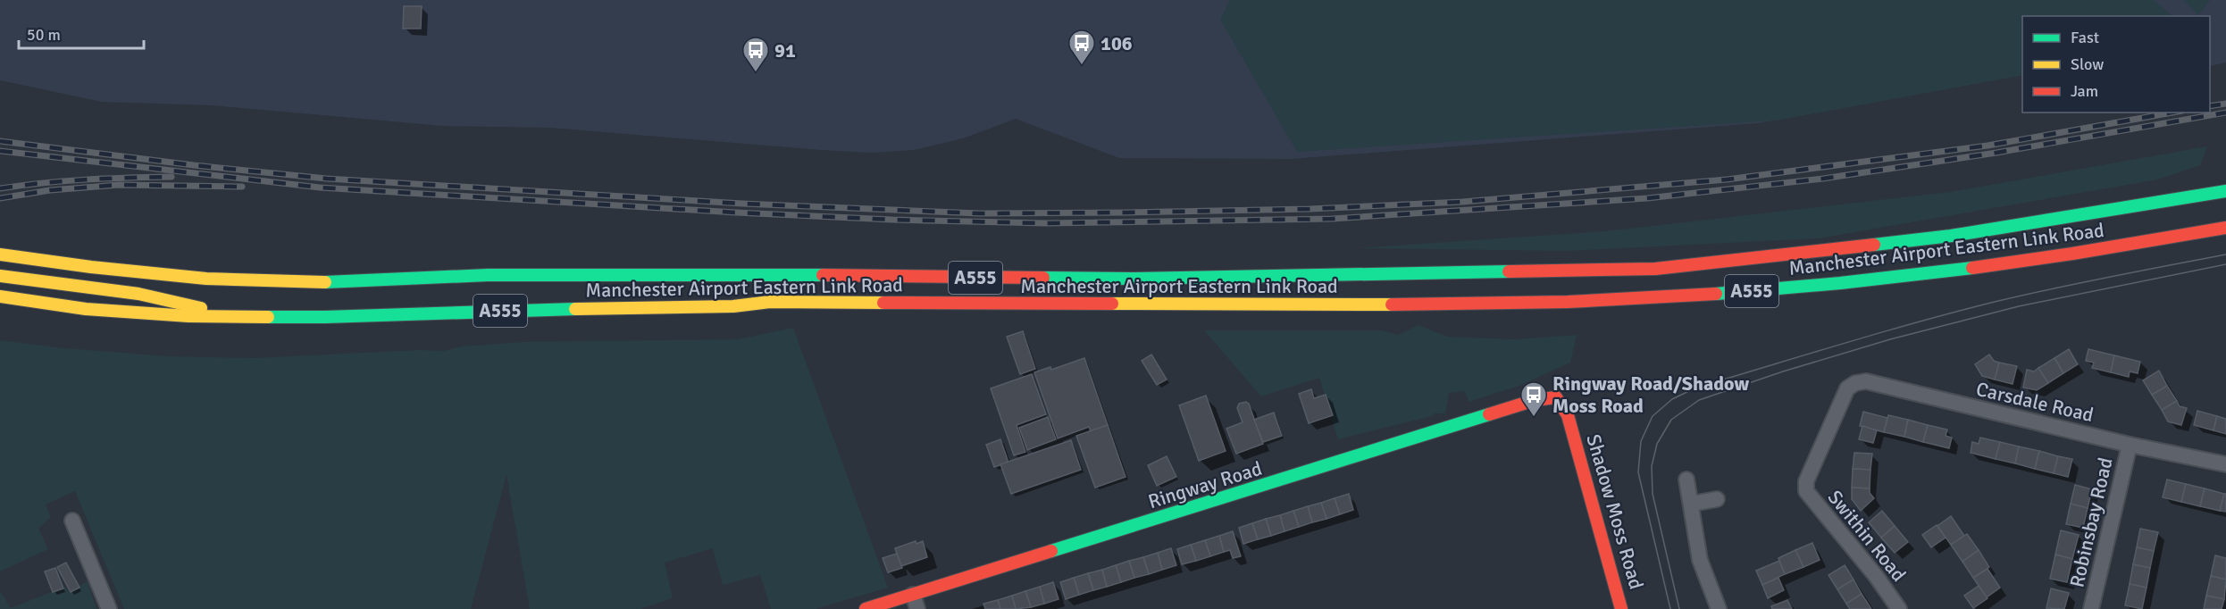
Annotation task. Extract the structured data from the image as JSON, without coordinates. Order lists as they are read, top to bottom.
{
  "streets": {
    "main road": [
      "Manchester Airport Eastern Link Road",
      "A555",
      "Ringway Road",
      "Shadow Moss Road"
    ],
    "street": ["Carsdale Road", "Robinsbay Road", "Swithin Road"]
  },
  "crossings": [
    ["Manchester Airport Eastern Link Road", "A555"],
    ["Carsdale Road", "Robinsbay Road"],
    ["Carsdale Road", "Swithin Road"],
    ["Ringway Road", "Shadow Moss Road"]
  ],
  "places": {
    "bus stop": ["106", "91", "Ringway Road/Shadow Moss Road"]
  },
  "legend": ["Fast", "Slow", "Jam"],
  "scale_bar": "50 m"
}
